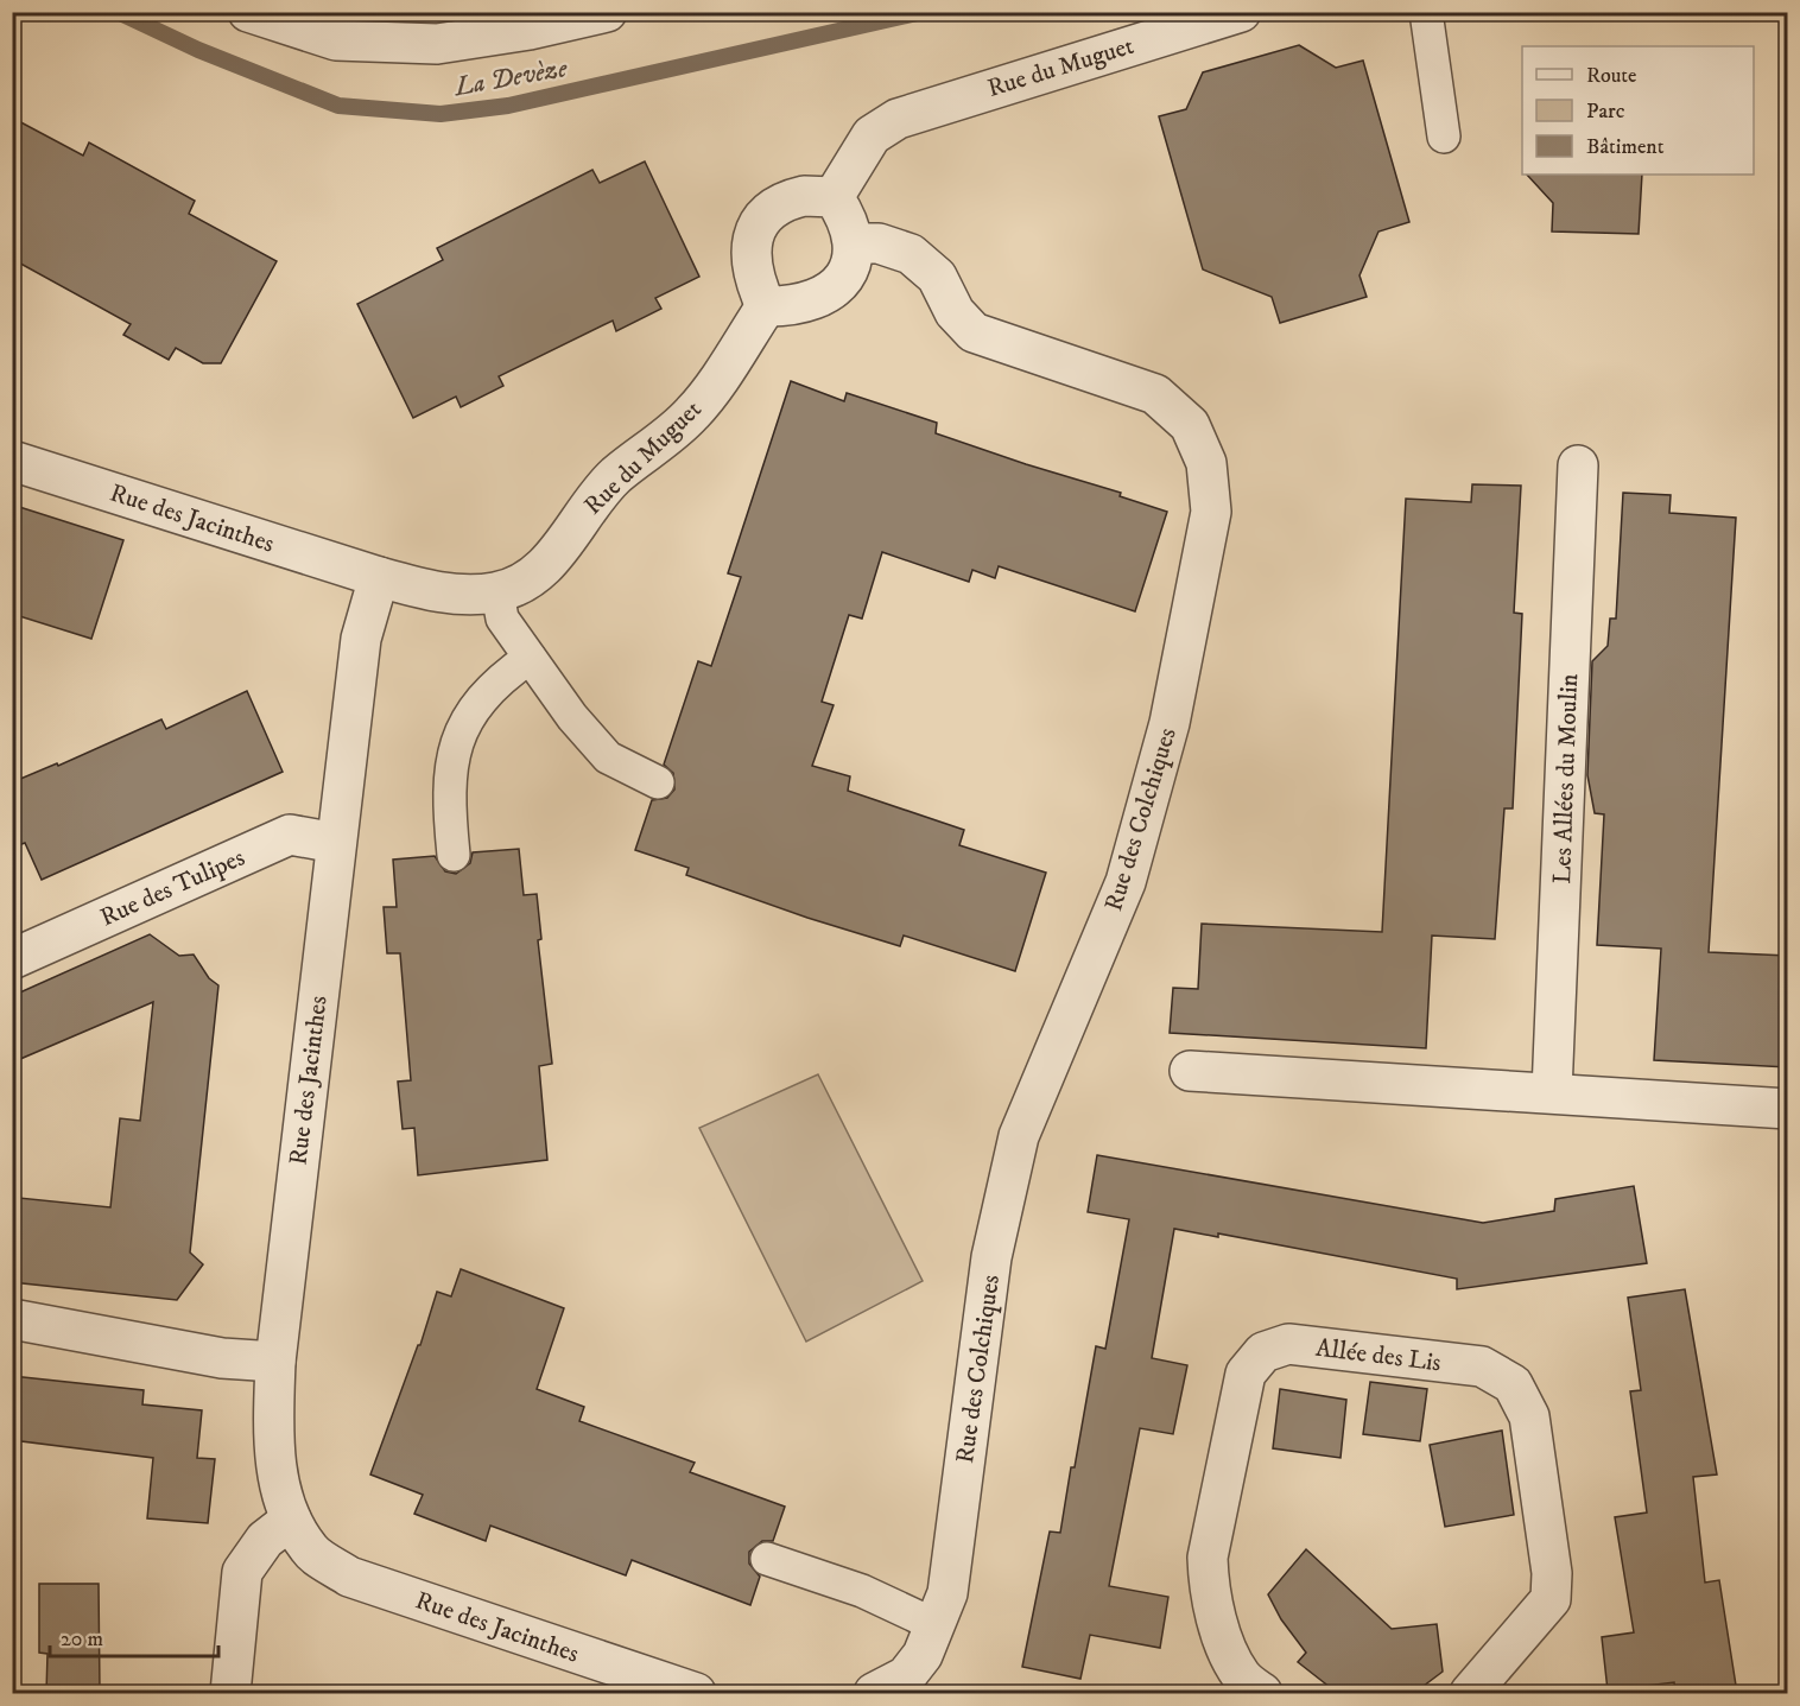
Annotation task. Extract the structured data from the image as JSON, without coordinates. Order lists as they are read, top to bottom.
{
  "streets": {
    "street": [
      "Rue du Muguet",
      "Rue des Jacinthes",
      "Les Allées du Moulin",
      "Rue des Colchiques",
      "Rue des Tulipes",
      "Allée des Lis"
    ]
  },
  "crossings": [
    ["Rue du Muguet", "Rue des Jacinthes"],
    ["Rue du Muguet", "Rue des Colchiques"],
    ["Rue des Jacinthes", "Rue des Tulipes"]
  ],
  "water": ["La Devèze"],
  "legend": ["Route", "Parc", "Bâtiment"],
  "scale_bar": "20 m"
}
